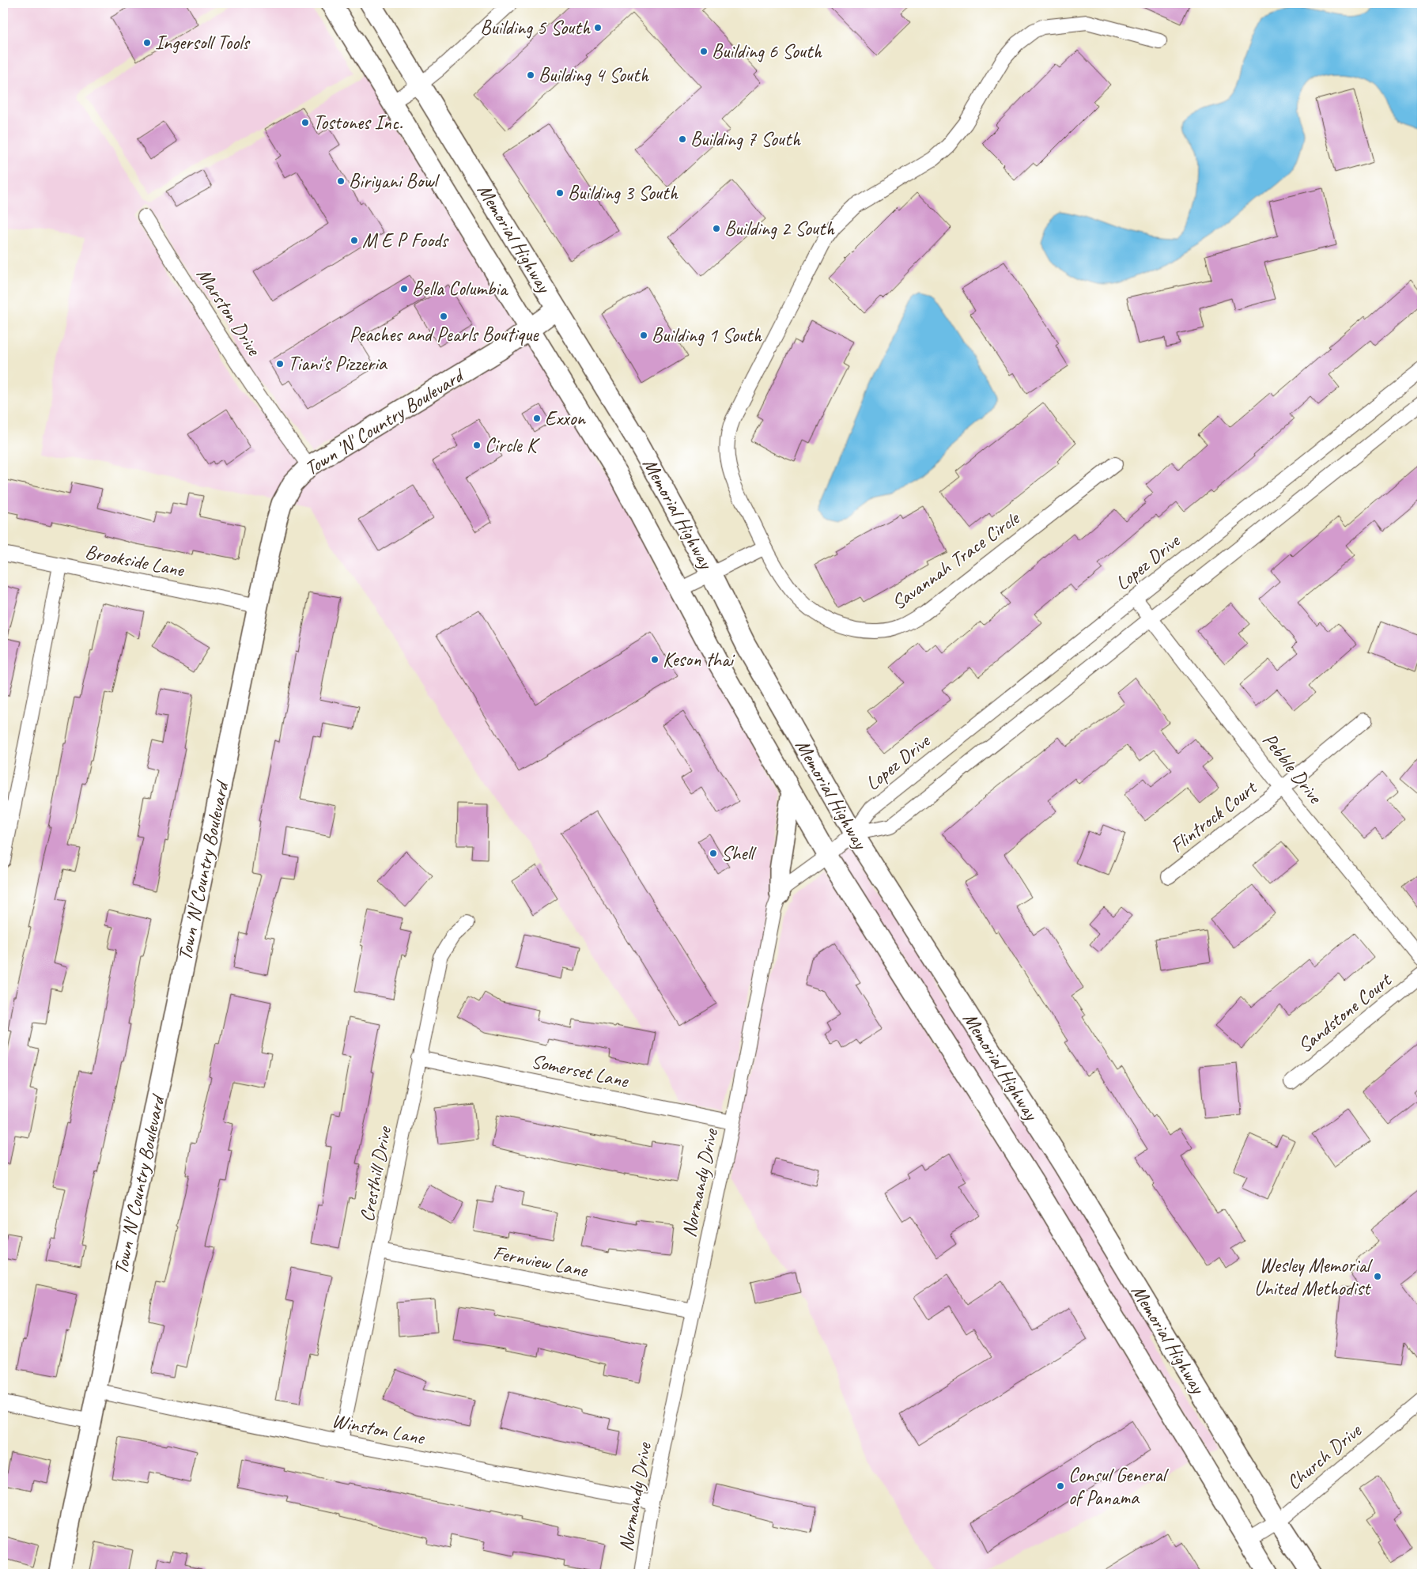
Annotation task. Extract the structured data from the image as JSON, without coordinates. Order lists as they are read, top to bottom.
{
  "streets": {
    "main road": ["Memorial Highway", "Town 'N' Country Boulevard"],
    "street": [
      "Marston Drive",
      "Brookside Lane",
      "Savannah Trace Circle",
      "Lopez Drive",
      "Pebble Drive",
      "Flintrock Court",
      "Sandstone Court",
      "Somerset Lane",
      "Cresthill Drive",
      "Normandy Drive",
      "Fernview Lane",
      "Winston Lane",
      "Church Drive"
    ]
  },
  "crossings": [
    ["Memorial Highway", "Town 'N' Country Boulevard"],
    ["Memorial Highway", "Lopez Drive"],
    ["Memorial Highway", "Normandy Drive"],
    ["Memorial Highway", "Church Drive"],
    ["Marston Drive", "Town 'N' Country Boulevard"],
    ["Town 'N' Country Boulevard", "Brookside Lane"],
    ["Town 'N' Country Boulevard", "Winston Lane"],
    ["Lopez Drive", "Pebble Drive"],
    ["Lopez Drive", "Normandy Drive"],
    ["Pebble Drive", "Flintrock Court"],
    ["Somerset Lane", "Cresthill Drive"],
    ["Somerset Lane", "Normandy Drive"],
    ["Cresthill Drive", "Fernview Lane"],
    ["Cresthill Drive", "Winston Lane"],
    ["Normandy Drive", "Fernview Lane"],
    ["Normandy Drive", "Winston Lane"]
  ],
  "places": [
    "Building 5 South",
    "Ingersoll Tools",
    "Building 6 South",
    "Building 4 South",
    "Tostones Inc.",
    "Building 7 South",
    "Biriyani Bowl",
    "Building 3 South",
    "Building 2 South",
    "M E P Foods",
    "Bella Columbia",
    "Peaches and Pearls Boutique",
    "Building 1 South",
    "Tiani's Pizzeria",
    "Exxon",
    "Circle K",
    "Keson thai",
    "Shell",
    "Wesley Memorial United Methodist",
    "Consul General of Panama"
  ]
}
